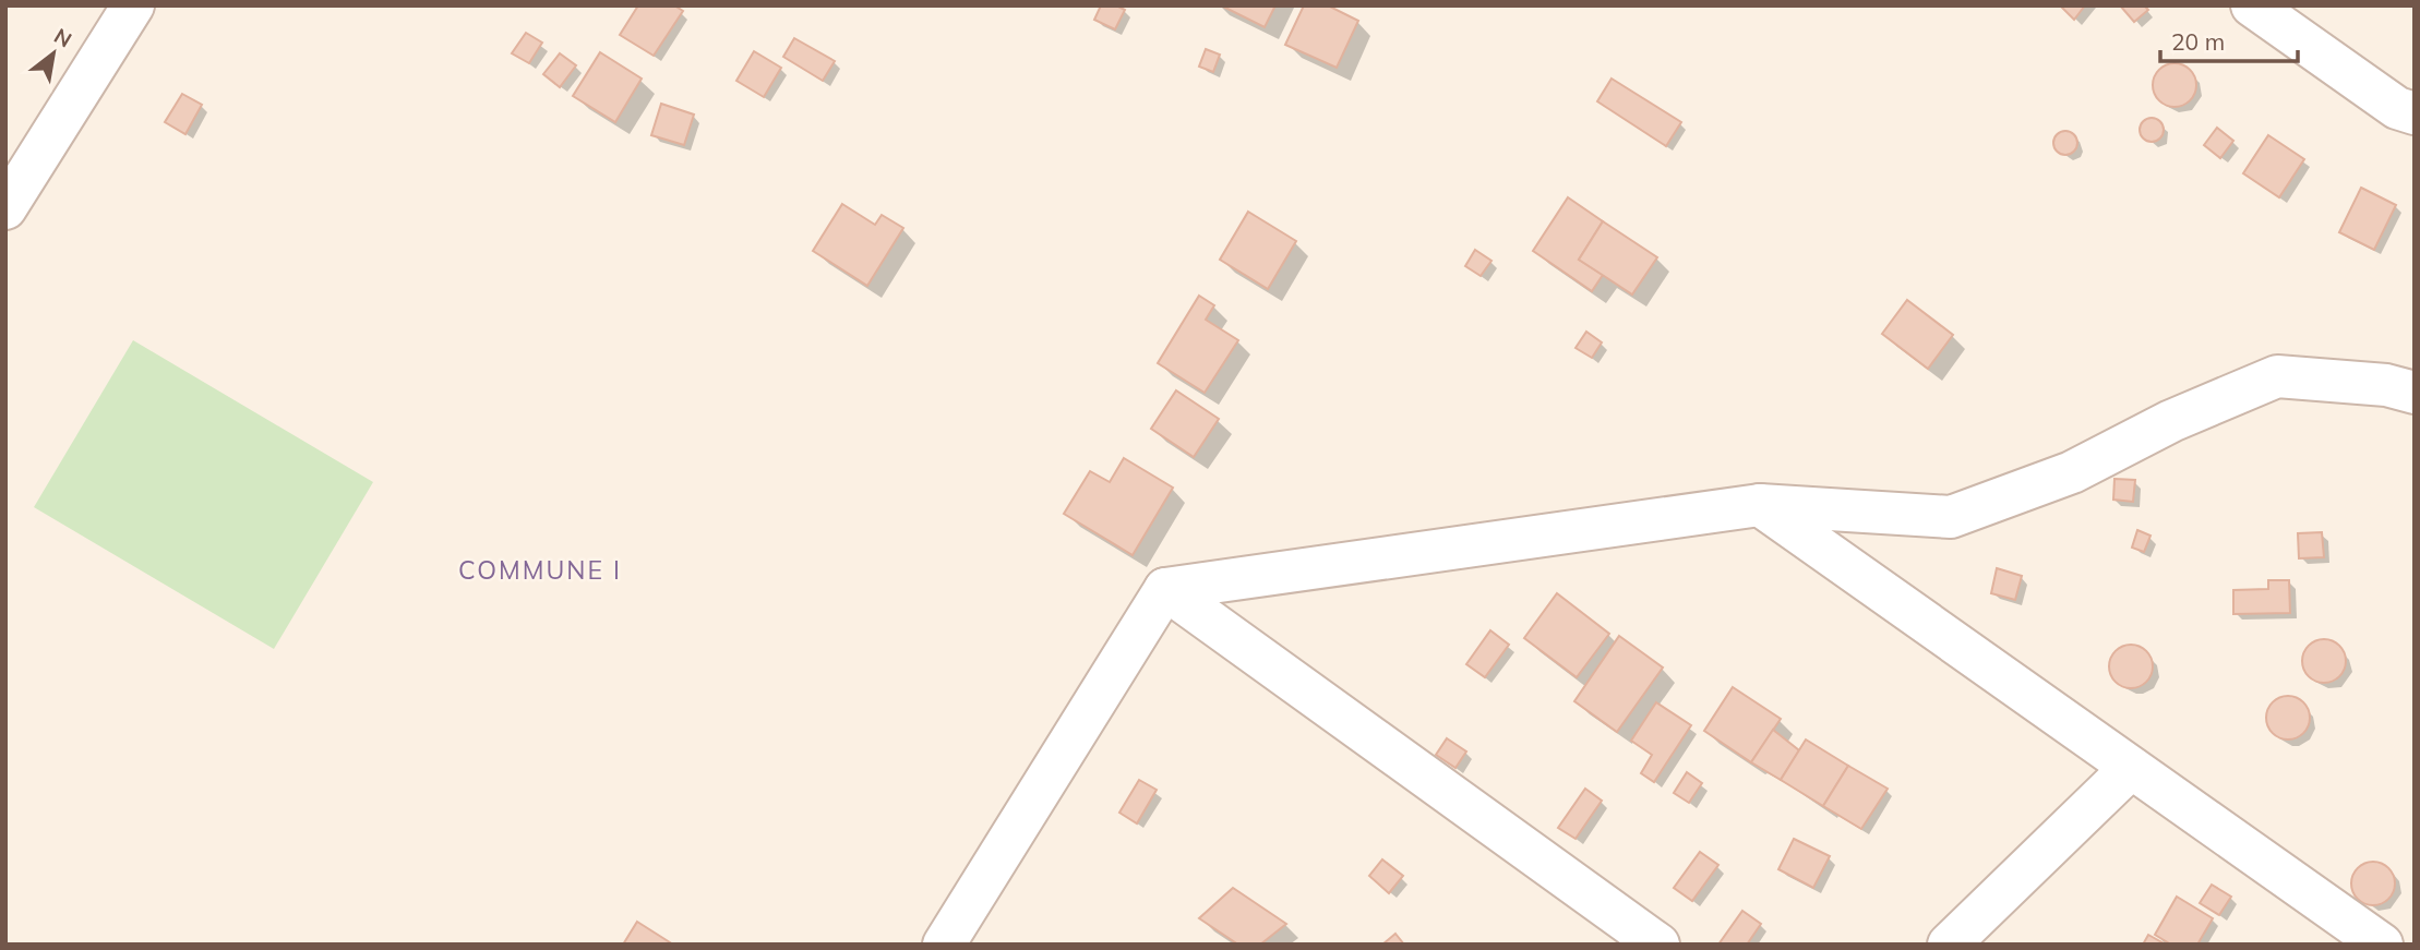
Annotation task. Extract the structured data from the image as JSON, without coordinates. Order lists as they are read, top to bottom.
{
  "districts": ["COMMUNE I"],
  "scale_bar": "20 m",
  "north": "top right"
}
